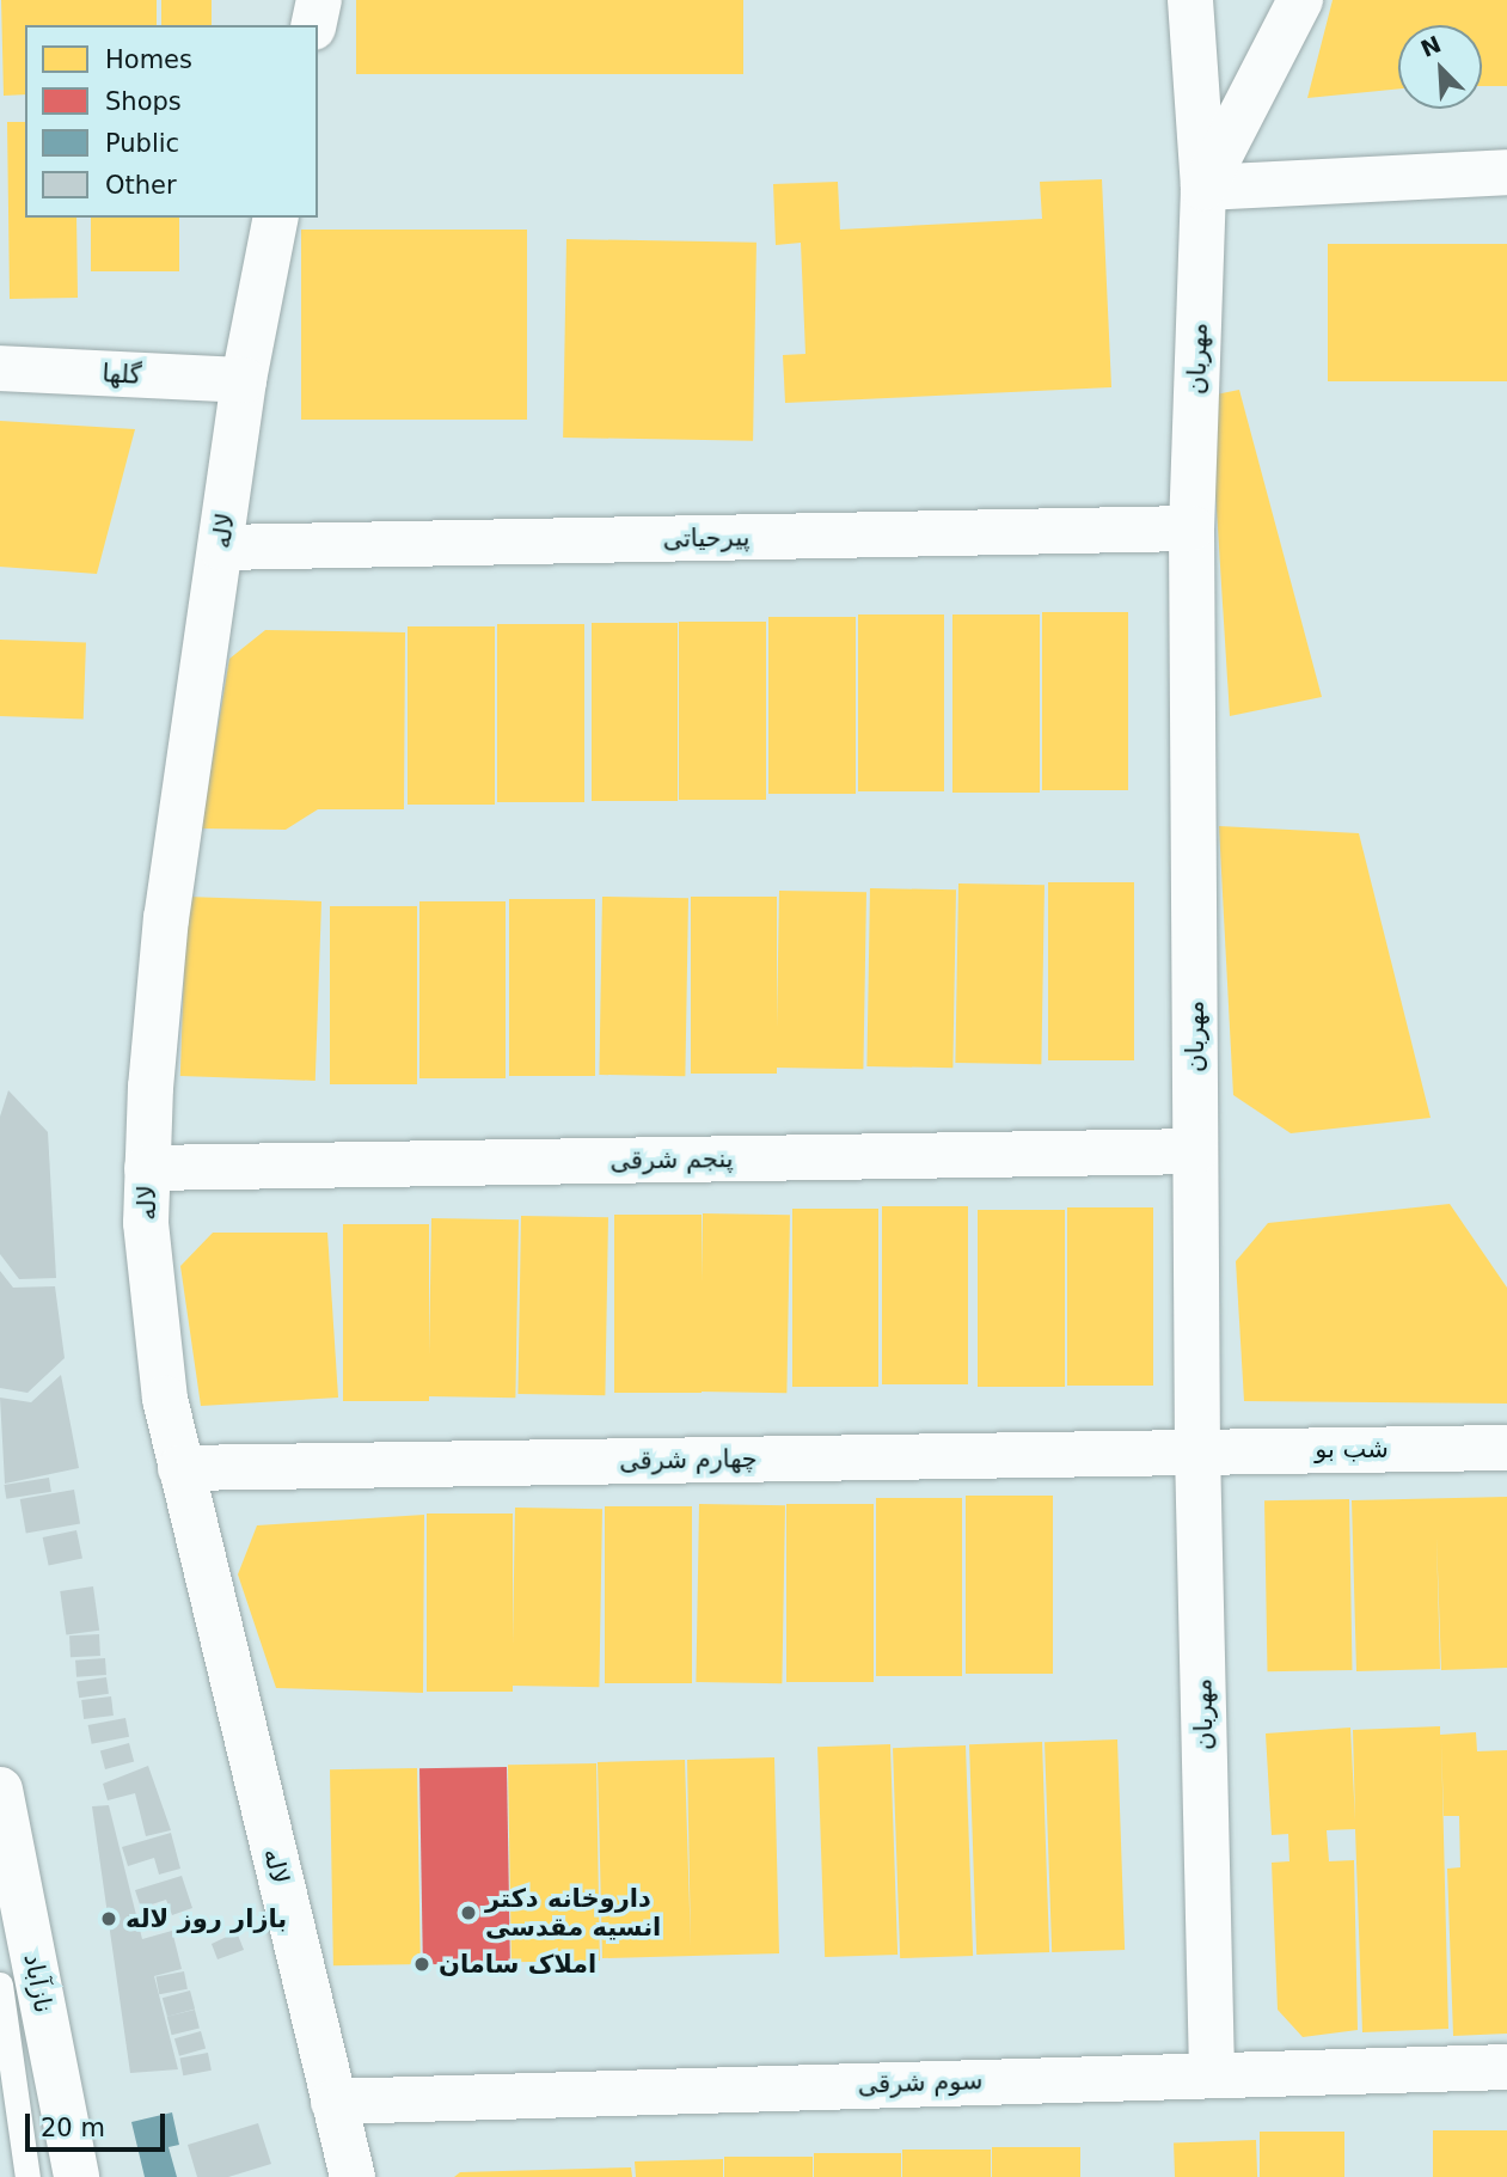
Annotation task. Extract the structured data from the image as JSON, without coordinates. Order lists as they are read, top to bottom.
{
  "streets": {
    "street": [
      "مهربان",
      "گلها",
      "لاله",
      "پیرحیاتی",
      "پنجم شرقی",
      "شب بو",
      "چهارم شرقی",
      "نازآباد",
      "سوم شرقی"
    ]
  },
  "crossings": [
    ["مهربان", "پیرحیاتی"],
    ["مهربان", "پنجم شرقی"],
    ["مهربان", "شب بو"],
    ["مهربان", "چهارم شرقی"],
    ["مهربان", "سوم شرقی"],
    ["گلها", "لاله"],
    ["لاله", "پیرحیاتی"],
    ["لاله", "پنجم شرقی"],
    ["لاله", "چهارم شرقی"],
    ["لاله", "سوم شرقی"],
    ["شب بو", "چهارم شرقی"]
  ],
  "places": ["داروخانه دکتر انسیه مقدسی", "بازار روز لاله", "املاک سامان"],
  "legend": [
    "Homes",
    "Shops",
    "Public",
    "Other"
  ],
  "scale_bar": "20 m",
  "north": "top left"
}
